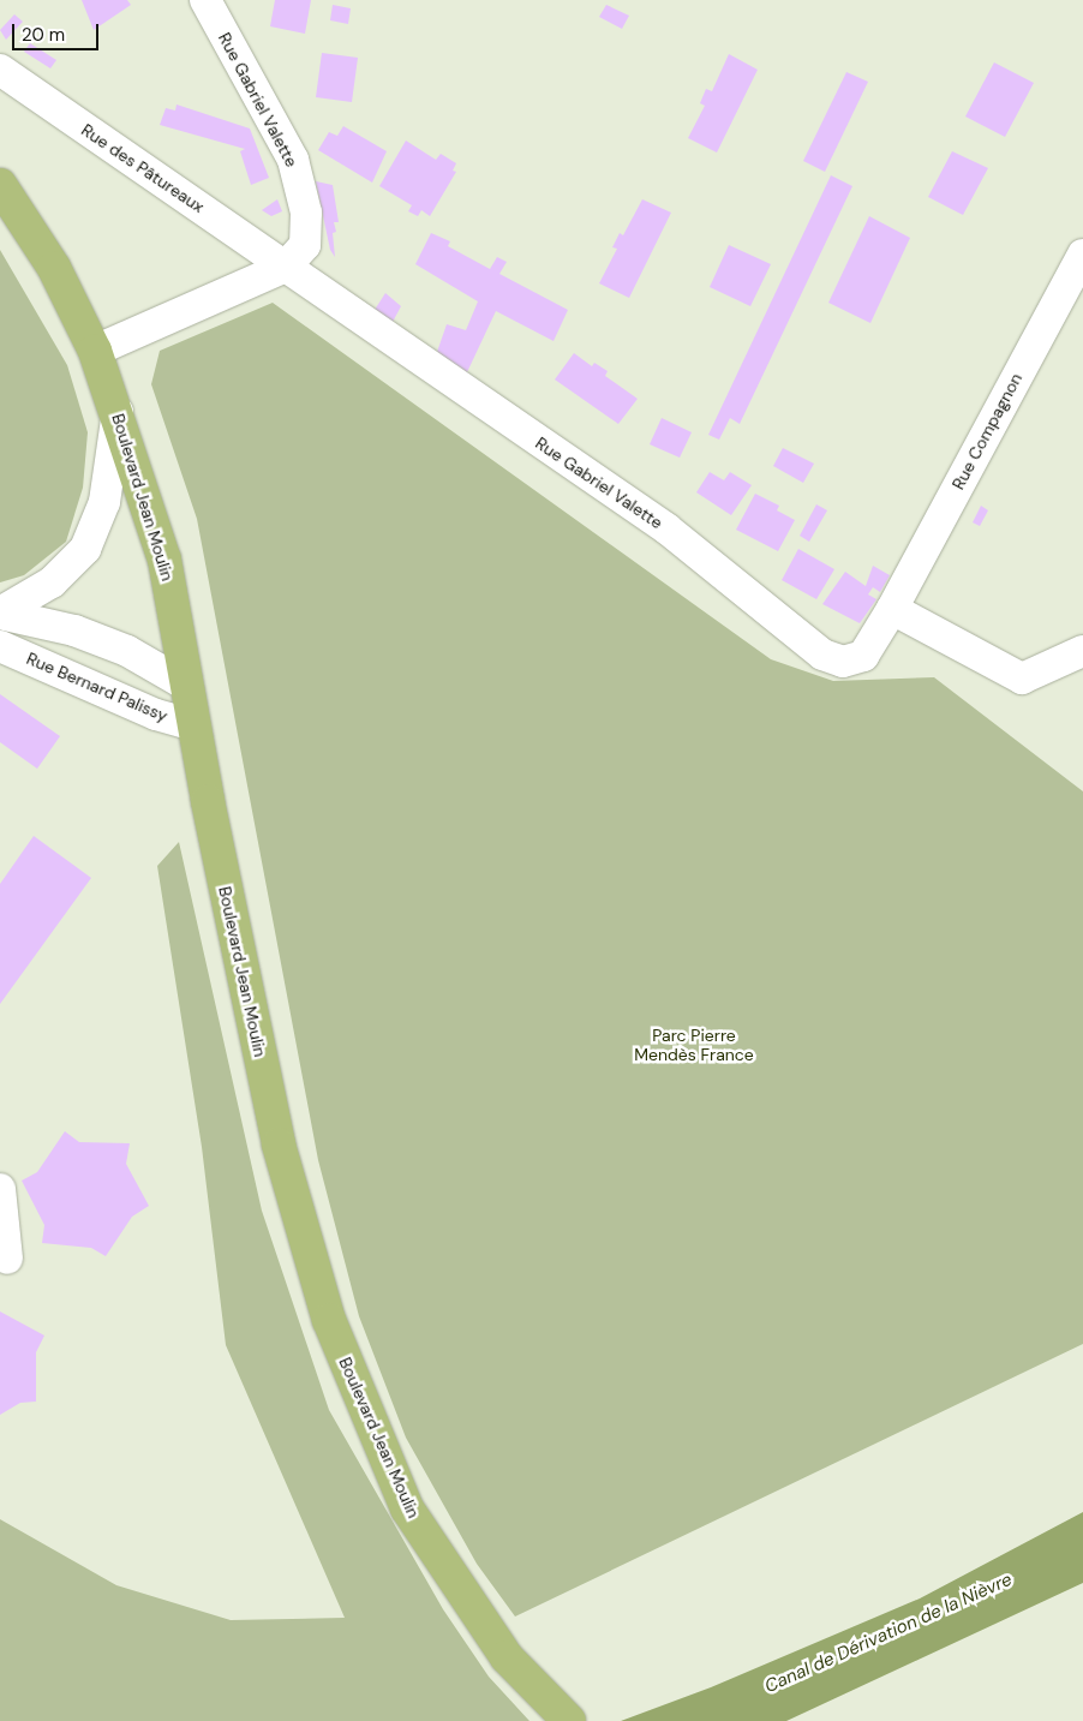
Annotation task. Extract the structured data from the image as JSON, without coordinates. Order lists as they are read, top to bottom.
{
  "streets": {
    "main road": ["Boulevard Jean Moulin"],
    "street": [
      "Rue Gabriel Valette",
      "Rue des Pâtureaux",
      "Rue Compagnon",
      "Rue Bernard Palissy"
    ]
  },
  "crossings": [
    ["Rue Gabriel Valette", "Rue des Pâtureaux"],
    ["Rue Gabriel Valette", "Rue Compagnon"],
    ["Rue Gabriel Valette", "Boulevard Jean Moulin"],
    ["Boulevard Jean Moulin", "Rue Bernard Palissy"]
  ],
  "water": ["Canal de Dérivation de la Nièvre"],
  "parks": ["Parc Pierre Mendès France"],
  "scale_bar": "20 m"
}
